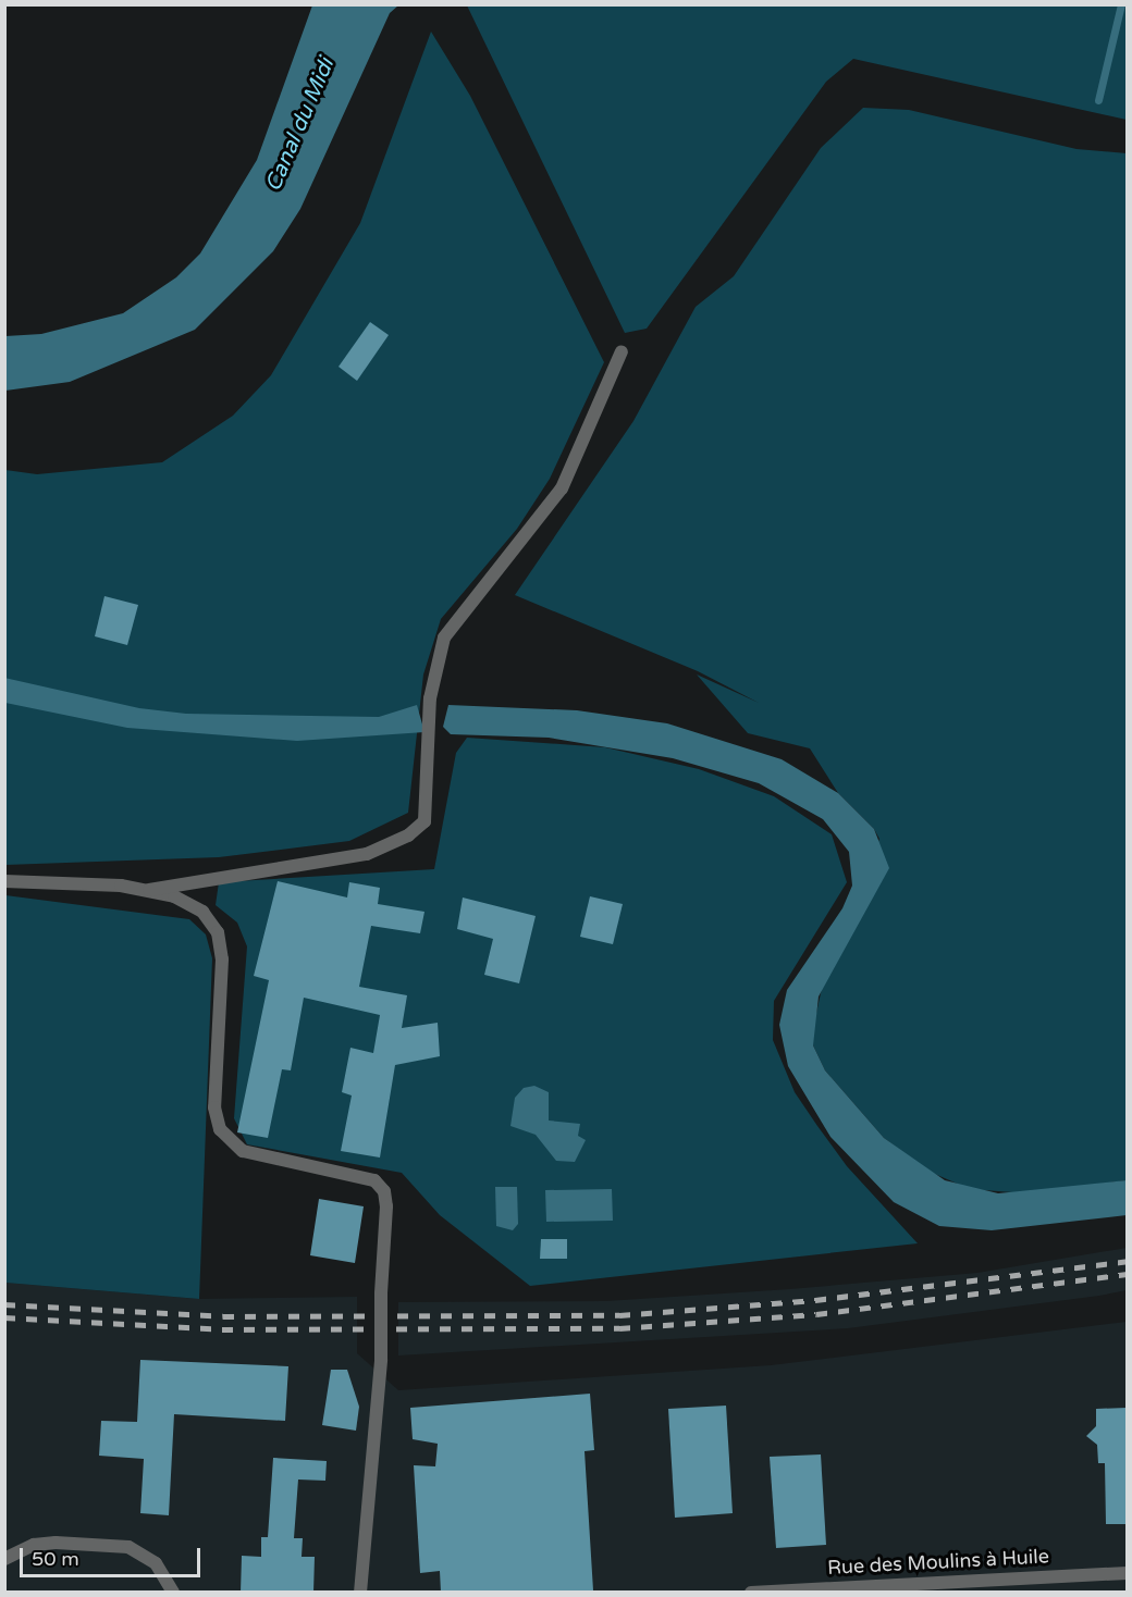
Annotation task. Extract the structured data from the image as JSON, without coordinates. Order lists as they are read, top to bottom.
{
  "streets": {
    "street": ["Rue des Moulins à Huile"]
  },
  "water": ["Canal du Midi"],
  "scale_bar": "50 m"
}
